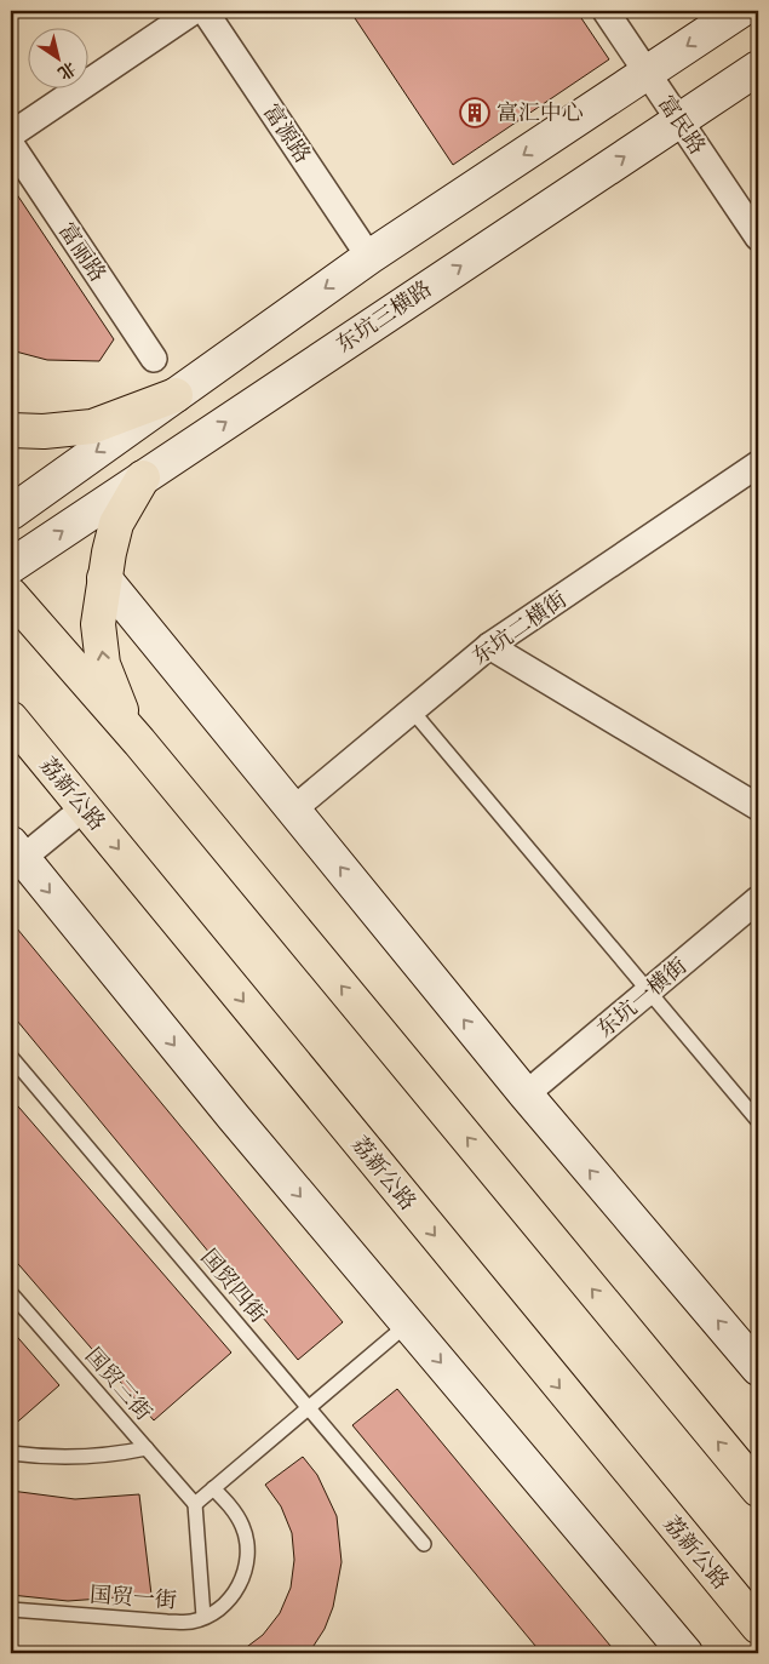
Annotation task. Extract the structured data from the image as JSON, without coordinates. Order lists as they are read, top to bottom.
{
  "streets": {
    "main road": ["荔新公路"],
    "street": [
      "富民路",
      "富源路",
      "富丽路",
      "东坑三横路",
      "东坑二横街",
      "东坑一横街"
    ],
    "lane": ["国贸四街", "国贸三街", "国贸一街"]
  },
  "crossings": [
    ["富民路", "东坑三横路"]
  ],
  "places": {
    "building": ["富汇中心"]
  },
  "north": "bottom right"
}
